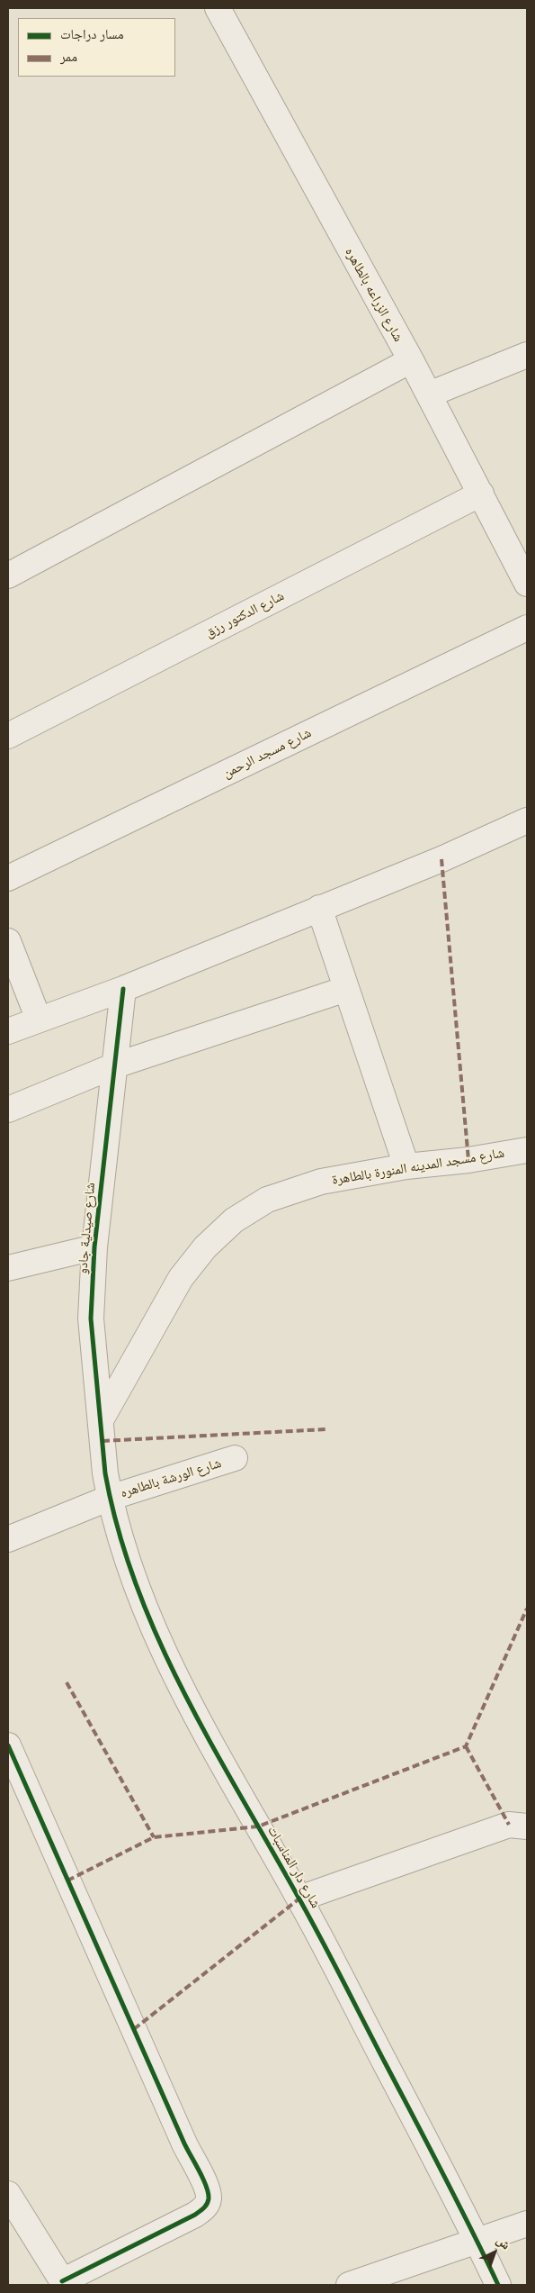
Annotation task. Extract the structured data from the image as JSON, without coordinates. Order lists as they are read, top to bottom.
{
  "streets": {
    "street": [
      "شارع الزراعه بالطاهره",
      "شارع الدكتور رزق",
      "شارع مسجد الرحمن",
      "شارع مسجد المدينه المنورة بالطاهرة",
      "شارع صيدلية جادو",
      "شارع الورشة بالطاهره",
      "شارع دار المناسبات"
    ]
  },
  "crossings": [
    ["شارع الزراعه بالطاهره", "شارع الدكتور رزق"],
    ["شارع مسجد المدينه المنورة بالطاهرة", "شارع صيدلية جادو"],
    ["شارع صيدلية جادو", "شارع الورشة بالطاهره"],
    ["شارع صيدلية جادو", "شارع دار المناسبات"],
    ["شارع الورشة بالطاهره", "شارع دار المناسبات"]
  ],
  "legend": ["مسار دراجات", "ممر"],
  "north": "top right"
}
